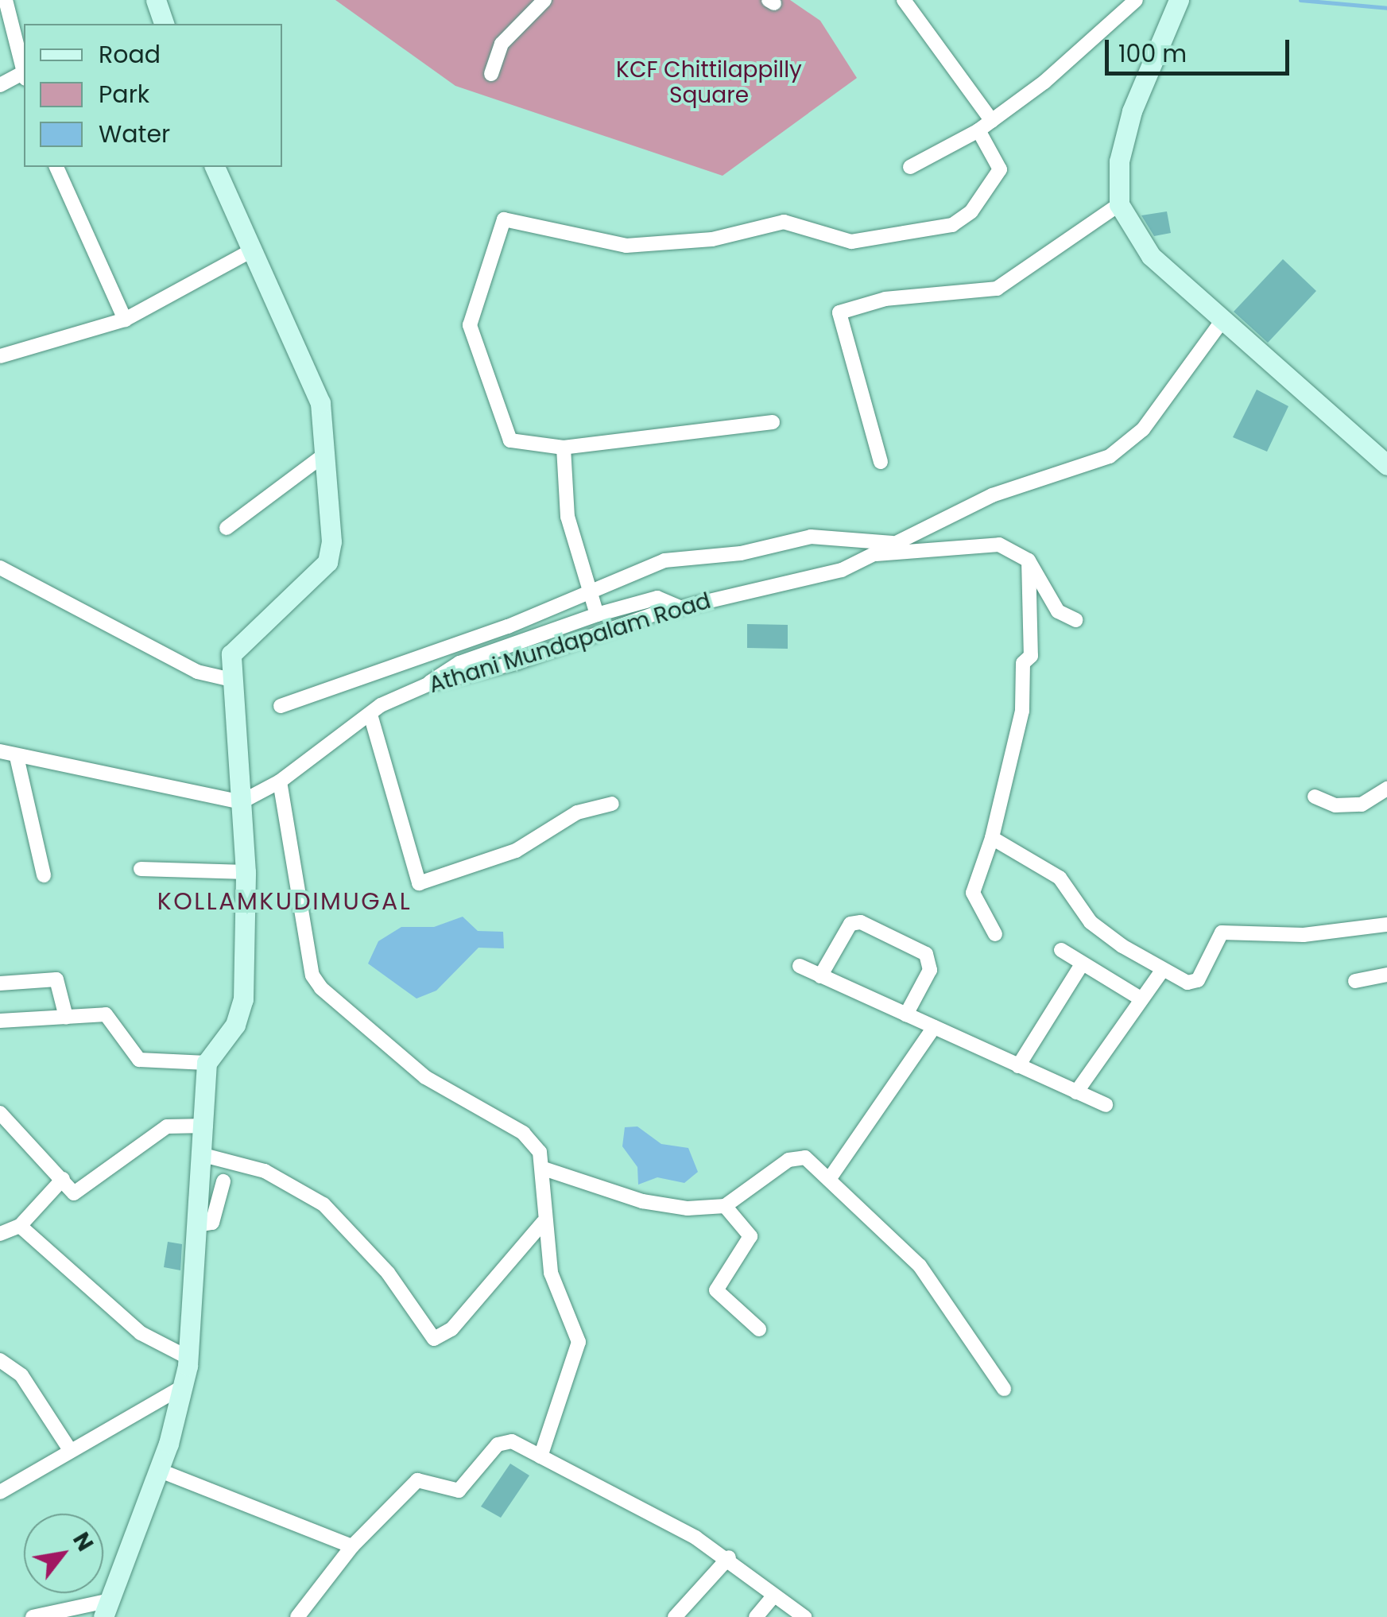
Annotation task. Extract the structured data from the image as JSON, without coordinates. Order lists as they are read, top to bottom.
{
  "streets": {
    "street": ["Athani Mundapalam Road"]
  },
  "districts": ["KOLLAMKUDIMUGAL"],
  "parks": ["KCF Chittilappilly Square"],
  "legend": ["Road", "Park", "Water"],
  "scale_bar": "100 m",
  "north": "top right"
}
